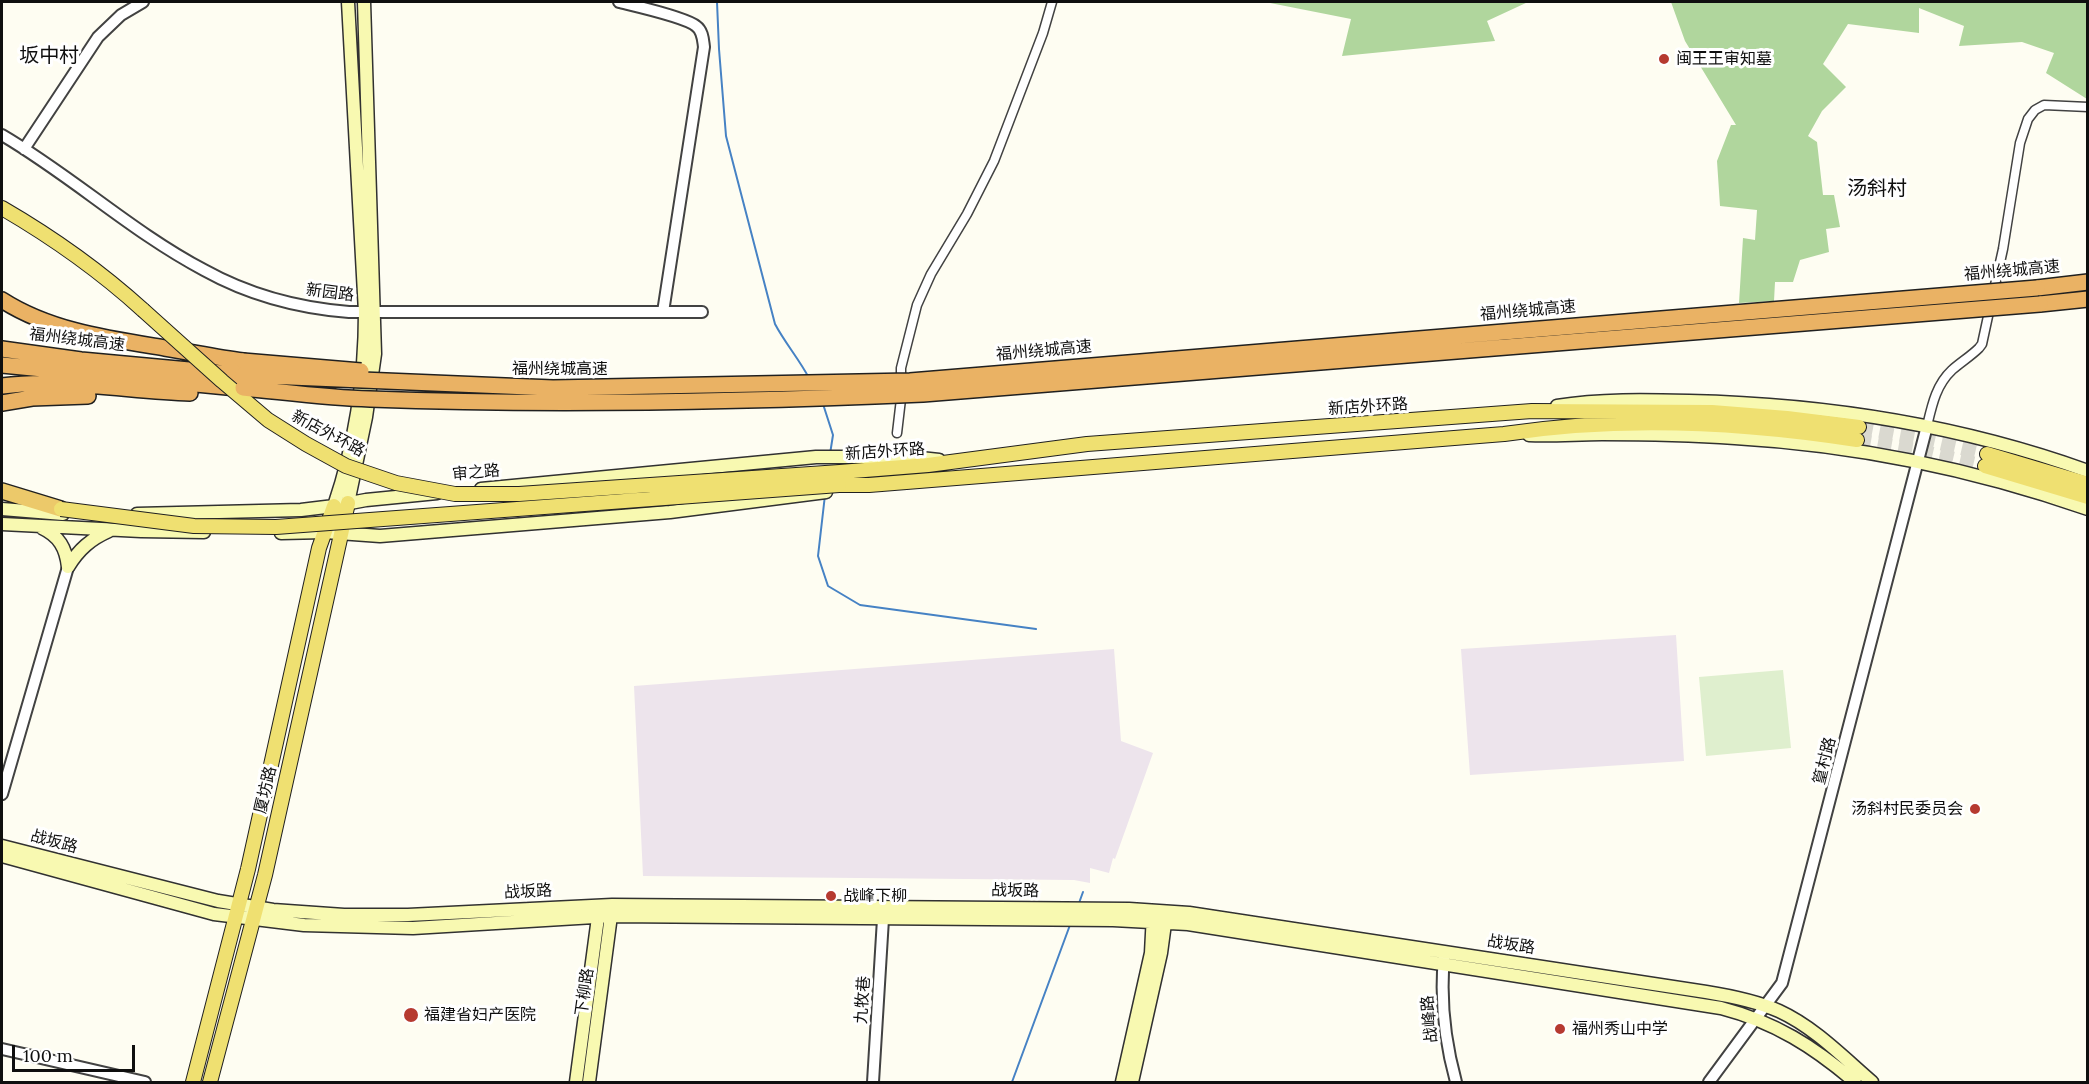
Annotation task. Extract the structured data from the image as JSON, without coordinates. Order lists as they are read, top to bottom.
{
  "streets": {
    "highway": ["福州绕城高速"],
    "main road": [
      "新店外环路",
      "审之路",
      "厦坊路",
      "战坂路",
      "下柳路"
    ],
    "street": [
      "新园路",
      "篁村路",
      "九牧巷",
      "战峰路"
    ]
  },
  "crossings": [
    ["新店外环路", "审之路"],
    ["审之路", "厦坊路"],
    ["篁村路", "战坂路"],
    ["厦坊路", "战坂路"],
    ["战坂路", "下柳路"],
    ["战坂路", "九牧巷"],
    ["战坂路", "战峰路"]
  ],
  "districts": ["坂中村", "汤斜村"],
  "places": [
    "闽王王审知墓",
    "汤斜村民委员会",
    "战峰下柳",
    "福建省妇产医院",
    "福州秀山中学"
  ],
  "scale_bar": "100 m"
}
